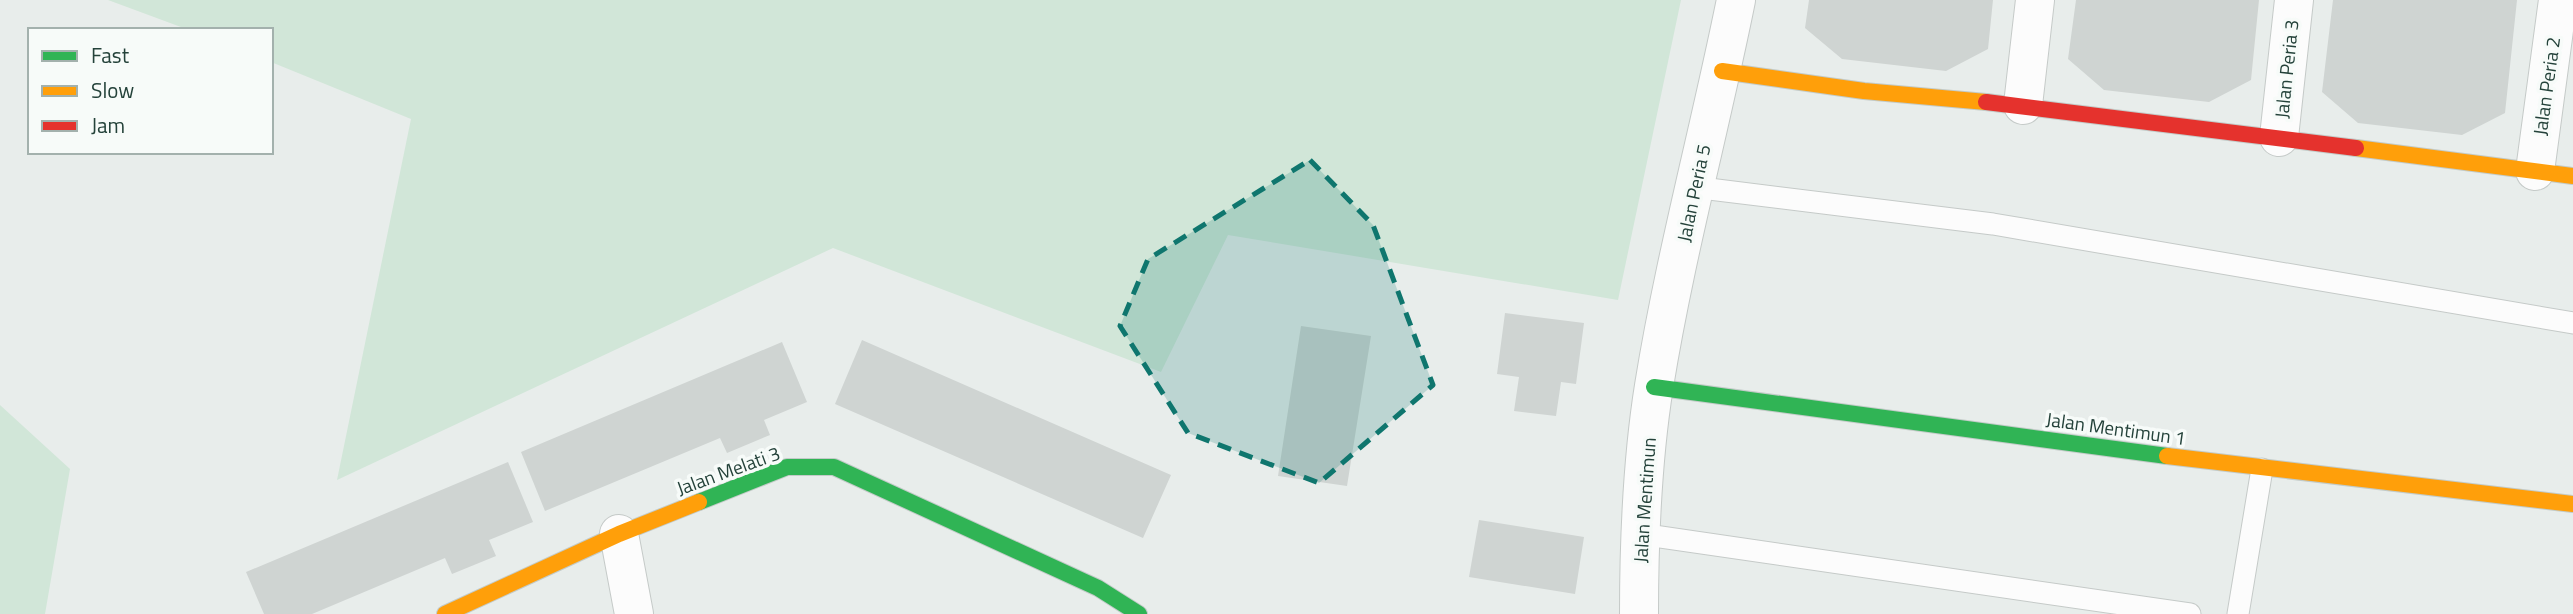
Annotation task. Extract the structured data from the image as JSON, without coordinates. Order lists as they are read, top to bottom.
{
  "streets": {
    "street": [
      "Jalan Peria 3",
      "Jalan Peria 2",
      "Jalan Peria 5",
      "Jalan Mentimun 1",
      "Jalan Melati 3",
      "Jalan Mentimun"
    ]
  },
  "crossings": [
    ["Jalan Peria 5", "Jalan Mentimun 1"],
    ["Jalan Peria 5", "Jalan Mentimun"],
    ["Jalan Mentimun 1", "Jalan Mentimun"]
  ],
  "legend": ["Fast", "Slow", "Jam"]
}
